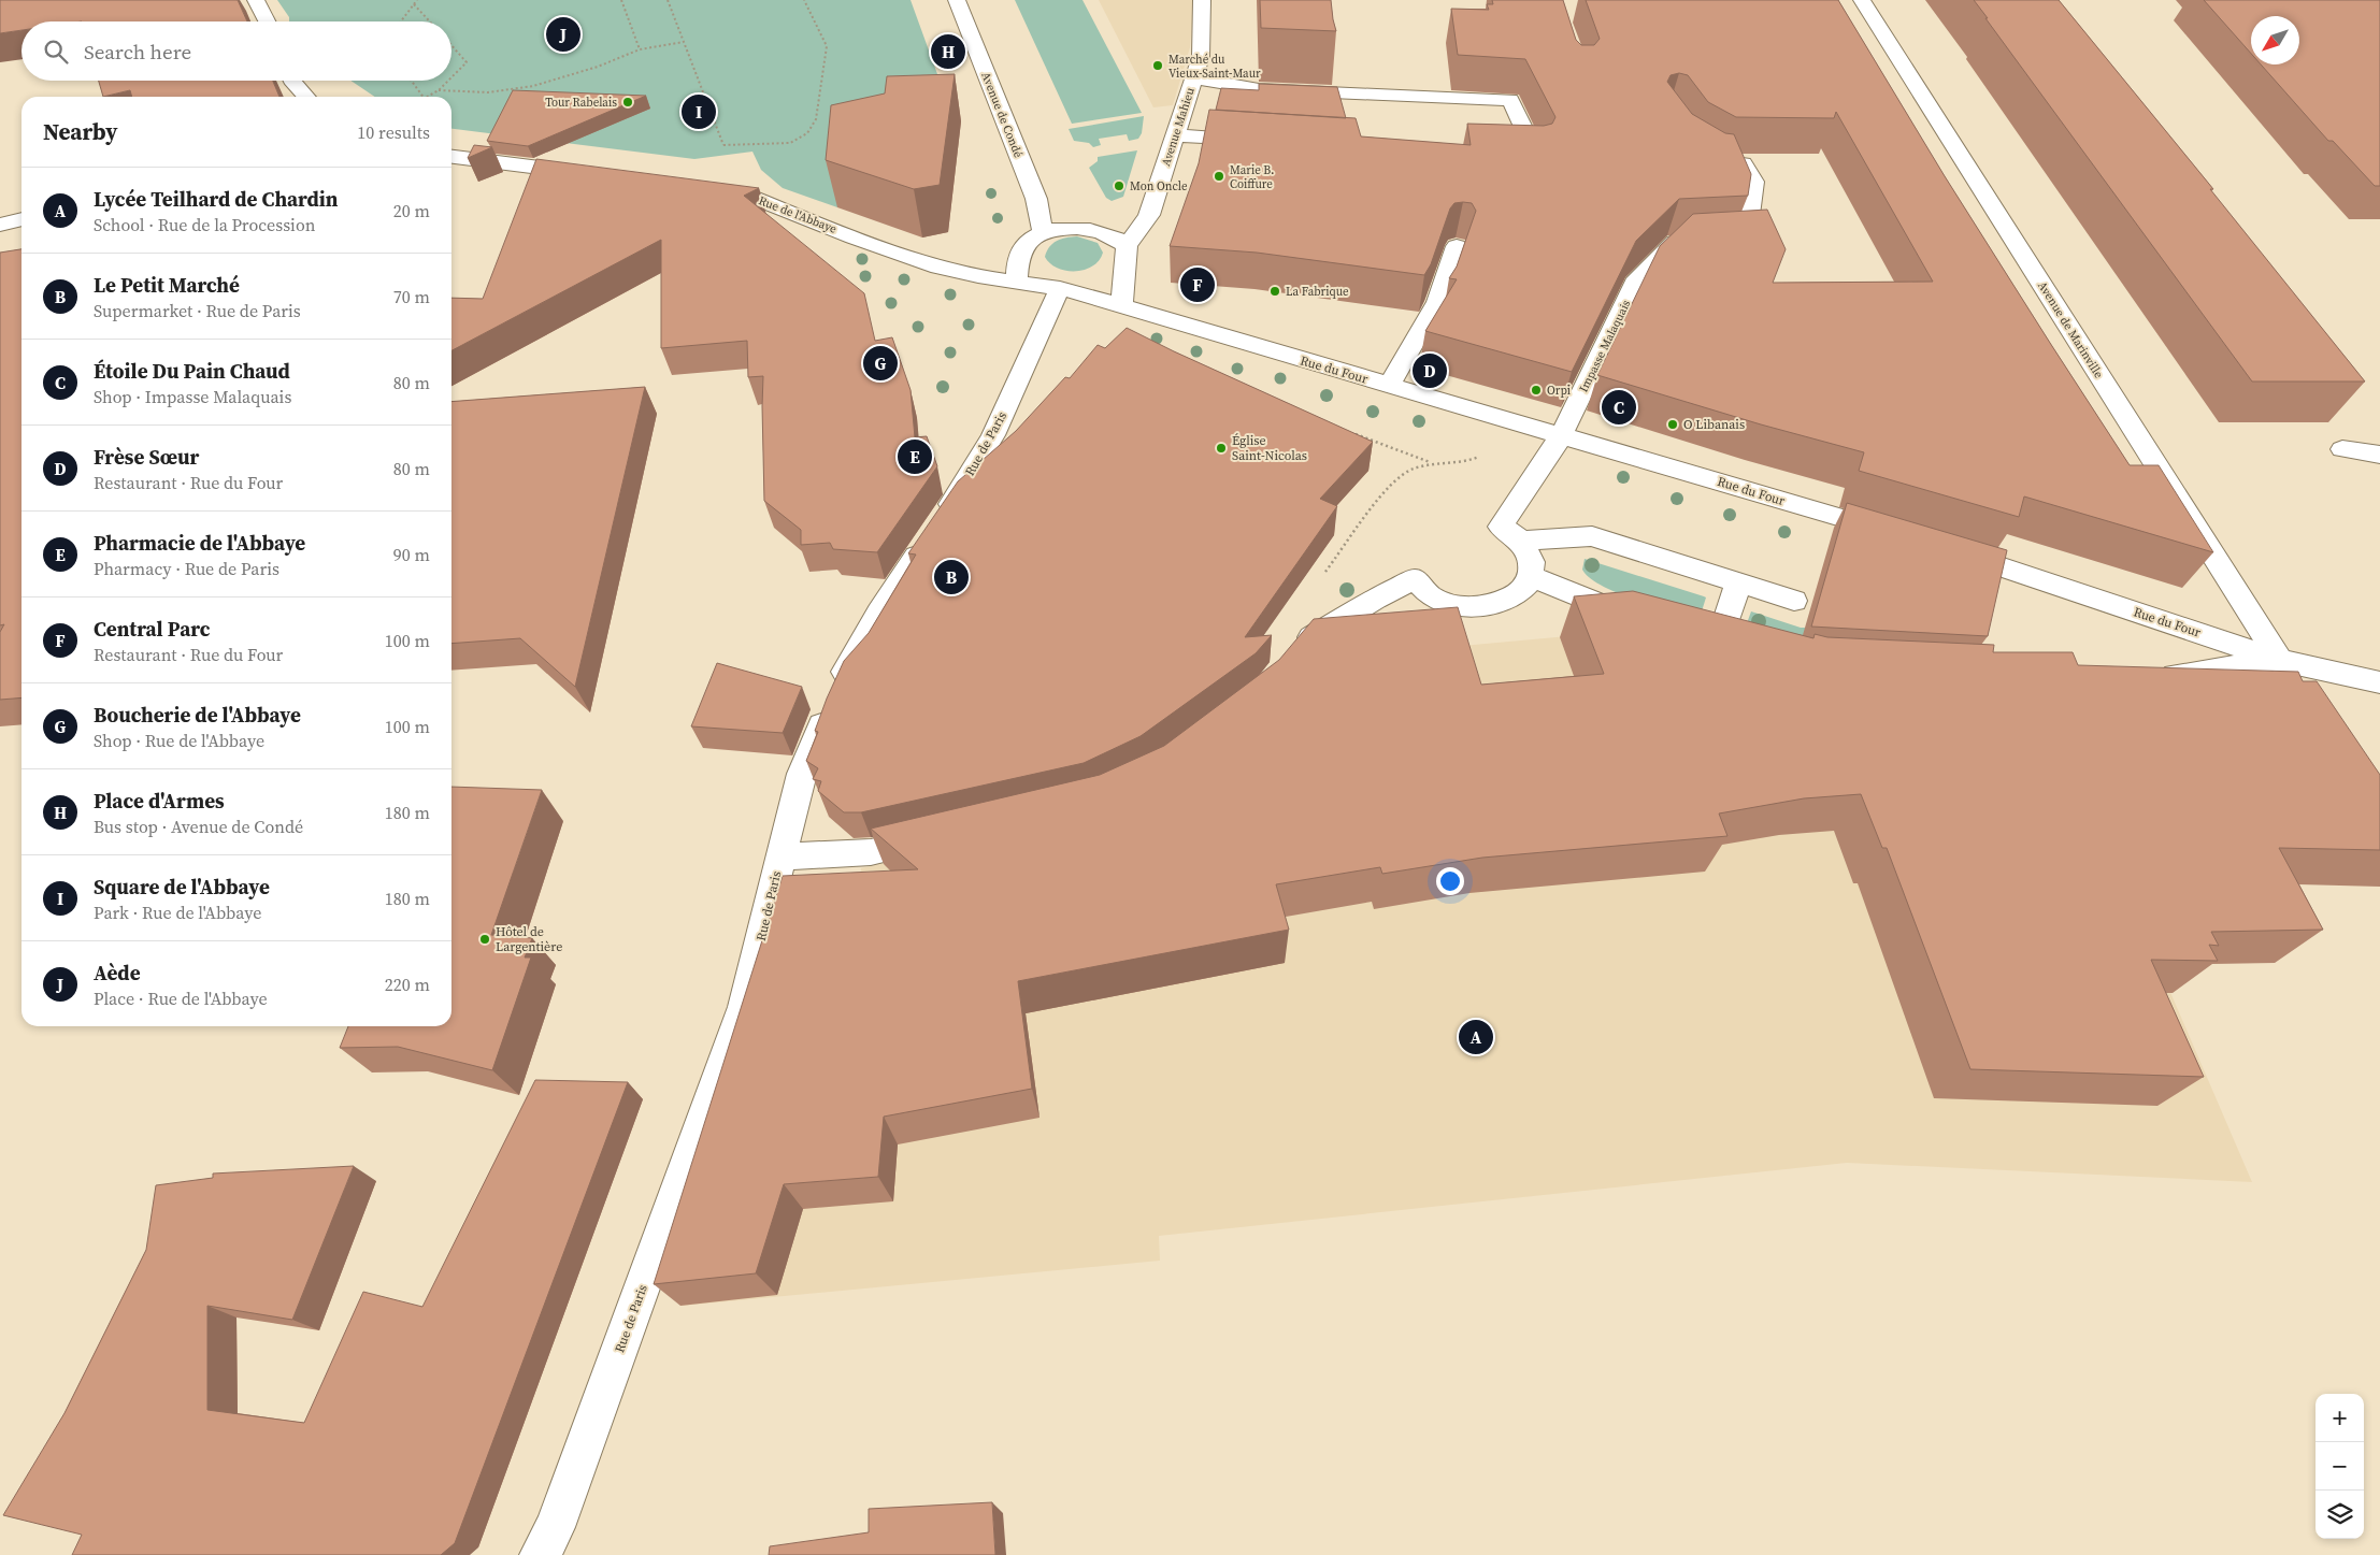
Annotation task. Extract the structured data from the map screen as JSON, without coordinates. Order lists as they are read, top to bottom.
{
  "streets": {
    "street": [
      "Avenue de Condé",
      "Avenue Mahieu",
      "Rue de l'Abbaye",
      "Avenue de Marinville",
      "Impasse Malaquais",
      "Rue du Four",
      "Rue de Paris"
    ]
  },
  "crossings": [
    ["Rue de l'Abbaye", "Rue du Four"],
    ["Rue de l'Abbaye", "Rue de Paris"],
    ["Avenue de Marinville", "Rue du Four"],
    ["Impasse Malaquais", "Rue du Four"],
    ["Rue du Four", "Rue de Paris"]
  ],
  "places": [
    "Marché du Vieux-Saint-Maur",
    "Tour Rabelais",
    "Marie B. Coiffure",
    "Mon Oncle",
    "La Fabrique",
    "Orpi",
    "O Libanais",
    "Église Saint-Nicolas",
    "Hôtel de Largentière"
  ],
  "north": "bottom left",
  "page": {
    "pins": [
      "J",
      "H",
      "I",
      "F",
      "G",
      "D",
      "C",
      "E",
      "B",
      "A"
    ],
    "search": "Search here",
    "heading": ["Nearby", "10 results"],
    "list": [
      {
        "mark": "A",
        "name": "Lycée Teilhard de Chardin",
        "note": "School · Rue de la Procession",
        "value": "20 m"
      },
      {
        "mark": "B",
        "name": "Le Petit Marché",
        "note": "Supermarket · Rue de Paris",
        "value": "70 m"
      },
      {
        "mark": "C",
        "name": "Étoile Du Pain Chaud",
        "note": "Shop · Impasse Malaquais",
        "value": "80 m"
      },
      {
        "mark": "D",
        "name": "Frèse Sœur",
        "note": "Restaurant · Rue du Four",
        "value": "80 m"
      },
      {
        "mark": "E",
        "name": "Pharmacie de l'Abbaye",
        "note": "Pharmacy · Rue de Paris",
        "value": "90 m"
      },
      {
        "mark": "F",
        "name": "Central Parc",
        "note": "Restaurant · Rue du Four",
        "value": "100 m"
      },
      {
        "mark": "G",
        "name": "Boucherie de l'Abbaye",
        "note": "Shop · Rue de l'Abbaye",
        "value": "100 m"
      },
      {
        "mark": "H",
        "name": "Place d'Armes",
        "note": "Bus stop · Avenue de Condé",
        "value": "180 m"
      },
      {
        "mark": "I",
        "name": "Square de l'Abbaye",
        "note": "Park · Rue de l'Abbaye",
        "value": "180 m"
      },
      {
        "mark": "J",
        "name": "Aède",
        "note": "Place · Rue de l'Abbaye",
        "value": "220 m"
      }
    ],
    "map_buttons": ["+", "−"]
  }
}
